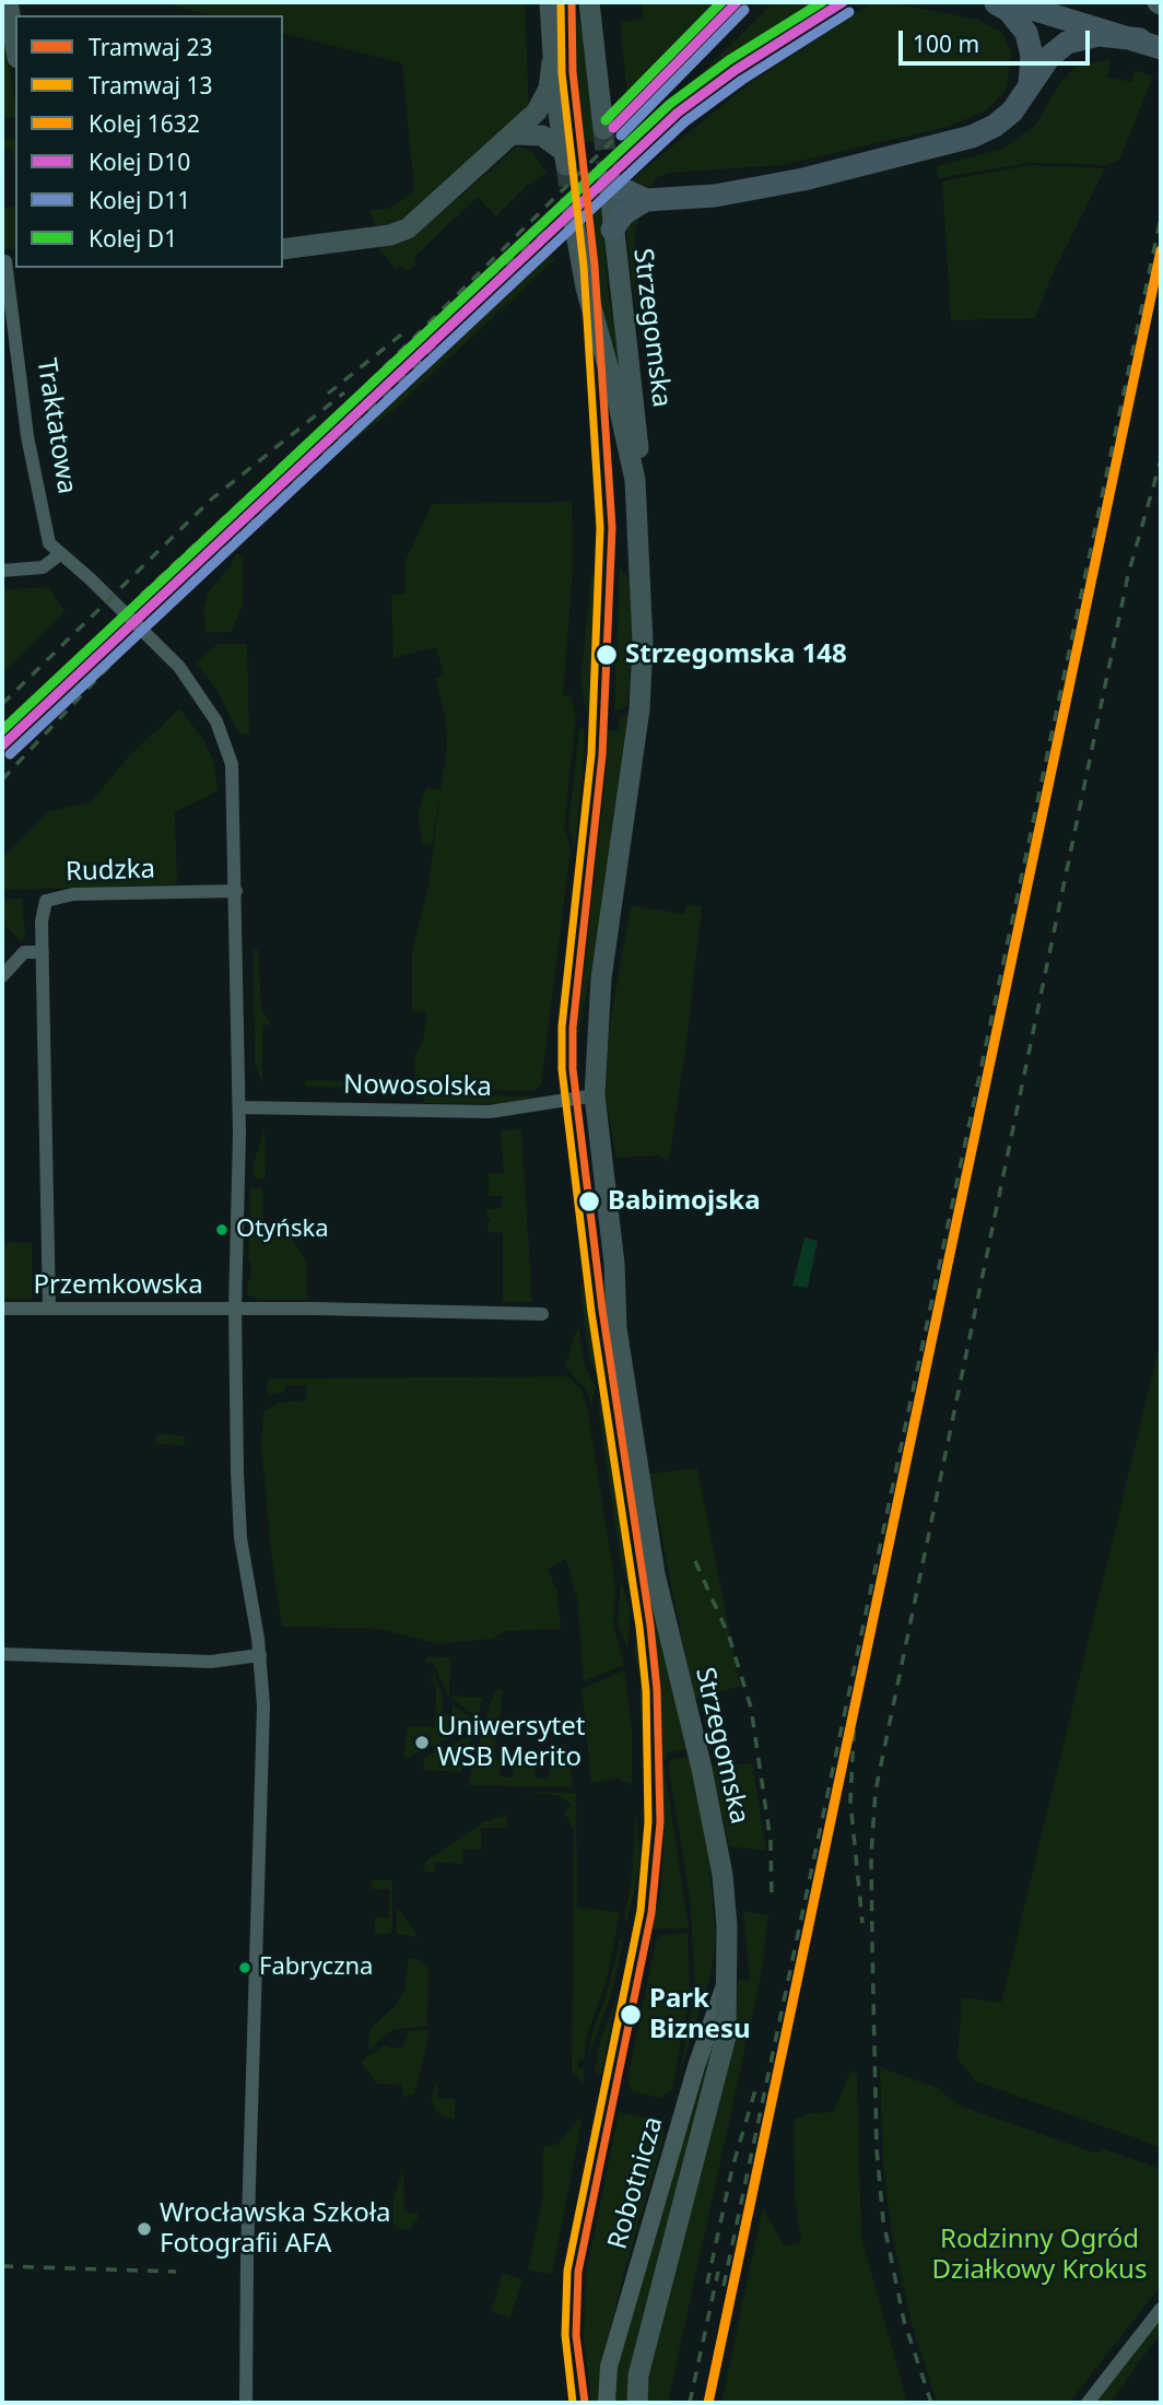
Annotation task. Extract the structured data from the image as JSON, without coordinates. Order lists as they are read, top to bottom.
{
  "streets": {
    "main road": ["Strzegomska"],
    "street": [
      "Traktatowa",
      "Rudzka",
      "Nowosolska",
      "Przemkowska",
      "Robotnicza"
    ]
  },
  "crossings": [
    ["Strzegomska", "Nowosolska"],
    ["Strzegomska", "Robotnicza"],
    ["Traktatowa", "Rudzka"]
  ],
  "parks": ["Rodzinny Ogród Działkowy Krokus"],
  "places": [
    "Strzegomska 148",
    "Babimojska",
    "Otyńska",
    "Uniwersytet WSB Merito",
    "Fabryczna",
    "Park Biznesu",
    "Wrocławska Szkoła Fotografii AFA"
  ],
  "lines": [
    "tram line 23",
    "tram line 13",
    "rail line D10",
    "rail line D1",
    "rail line D11",
    "rail line 1632"
  ],
  "legend": [
    "Tramwaj 23",
    "Tramwaj 13",
    "Kolej 1632",
    "Kolej D10",
    "Kolej D11",
    "Kolej D1"
  ],
  "scale_bar": "100 m"
}
